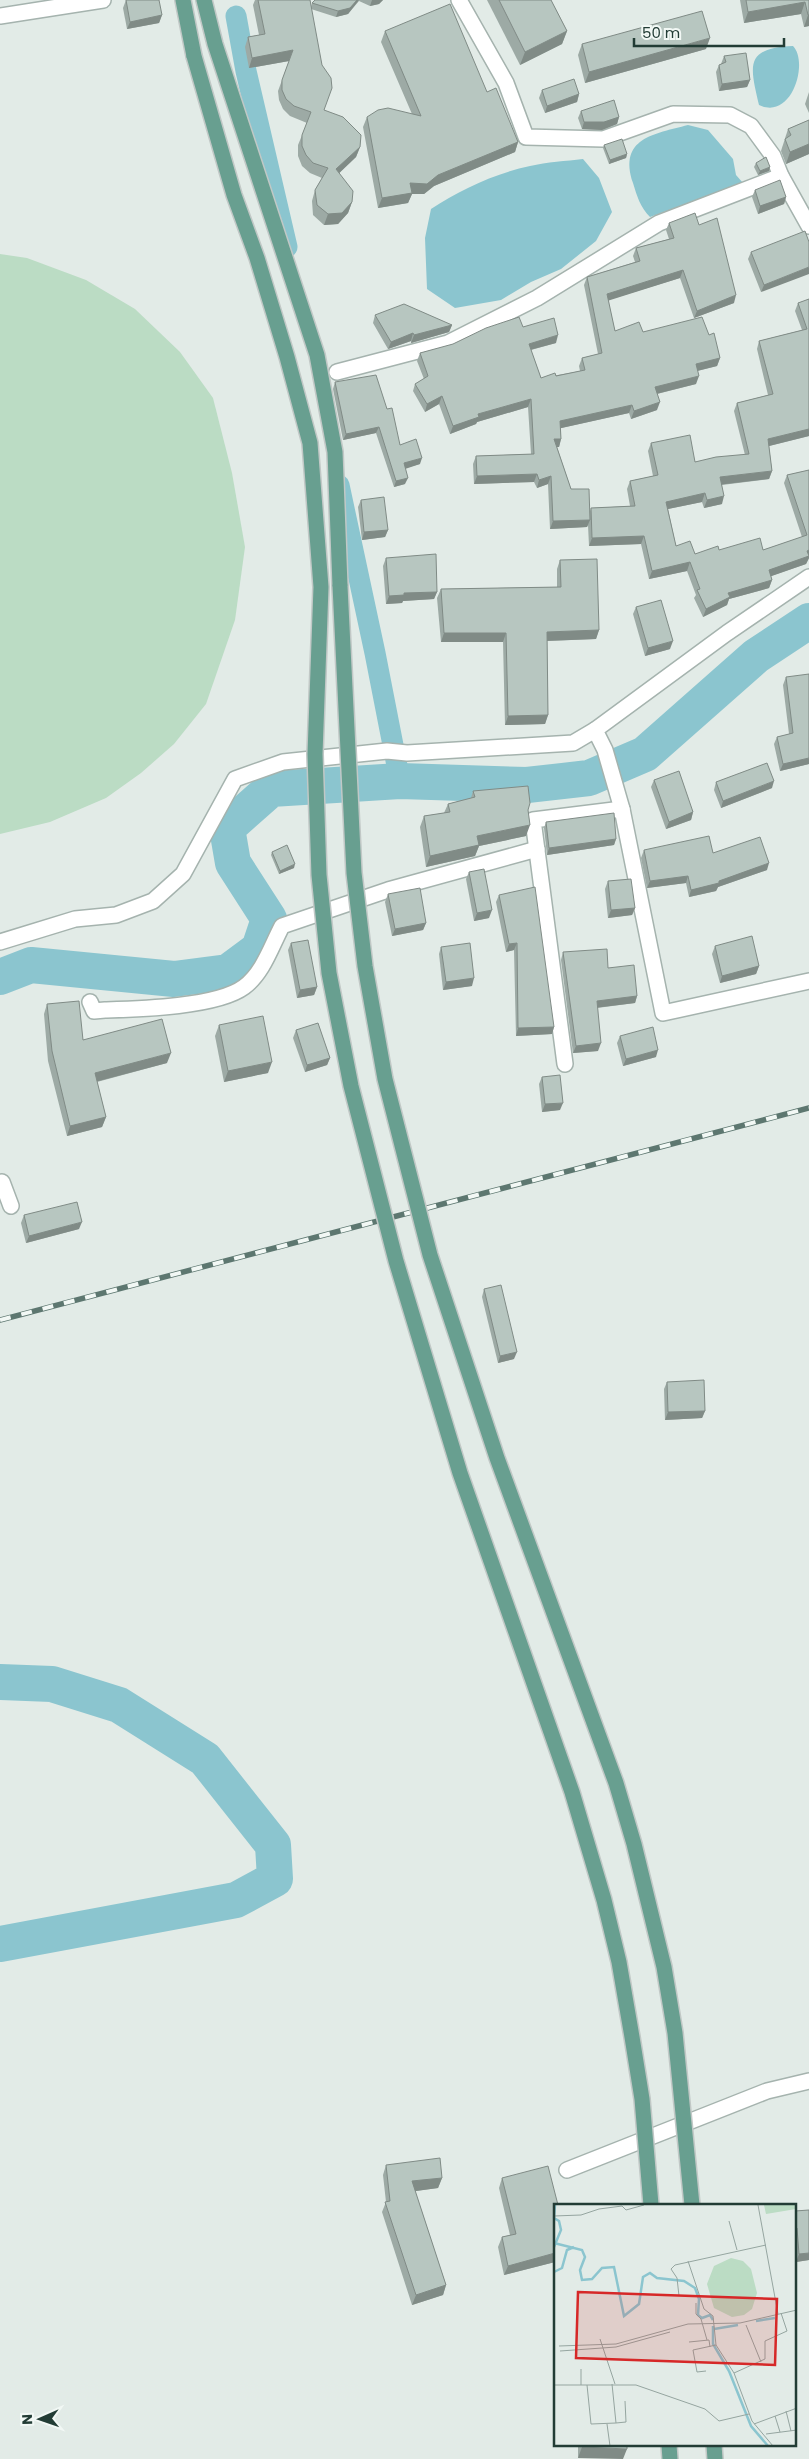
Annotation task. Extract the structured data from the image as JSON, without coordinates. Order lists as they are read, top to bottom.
{
  "scale_bar": "50 m",
  "north": "left"
}
